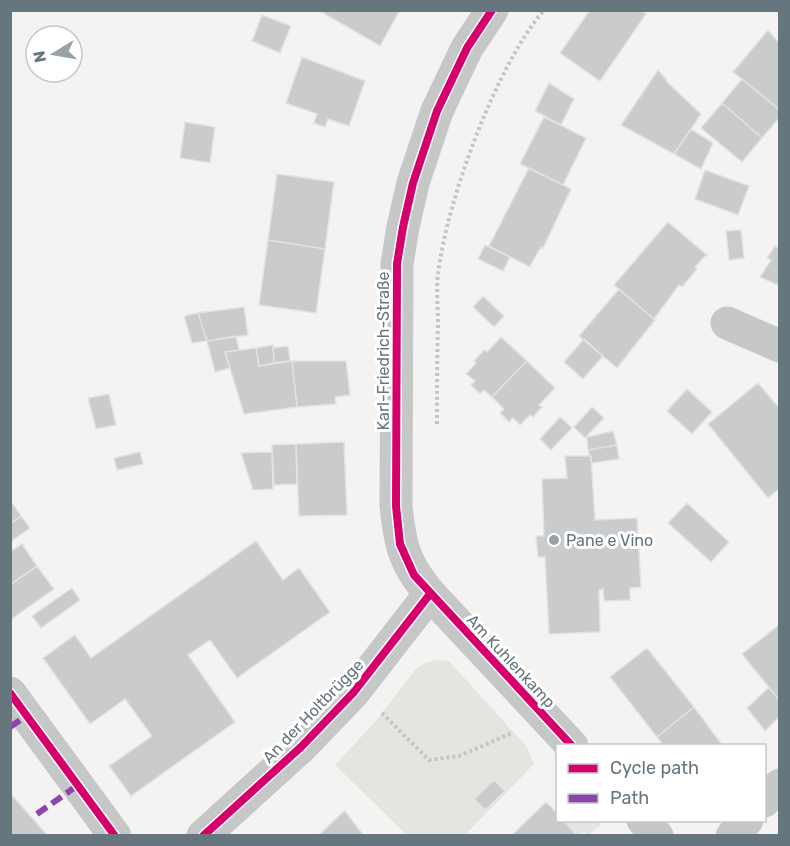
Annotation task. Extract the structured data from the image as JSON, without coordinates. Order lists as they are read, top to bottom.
{
  "streets": {
    "street": ["Karl-Friedrich-Straße", "Am Kuhlenkamp", "An der Holtbrügge"]
  },
  "crossings": [
    ["Karl-Friedrich-Straße", "Am Kuhlenkamp"],
    ["Karl-Friedrich-Straße", "An der Holtbrügge"],
    ["Am Kuhlenkamp", "An der Holtbrügge"]
  ],
  "places": ["Pane e Vino"],
  "legend": ["Cycle path", "Path"],
  "north": "left"
}
